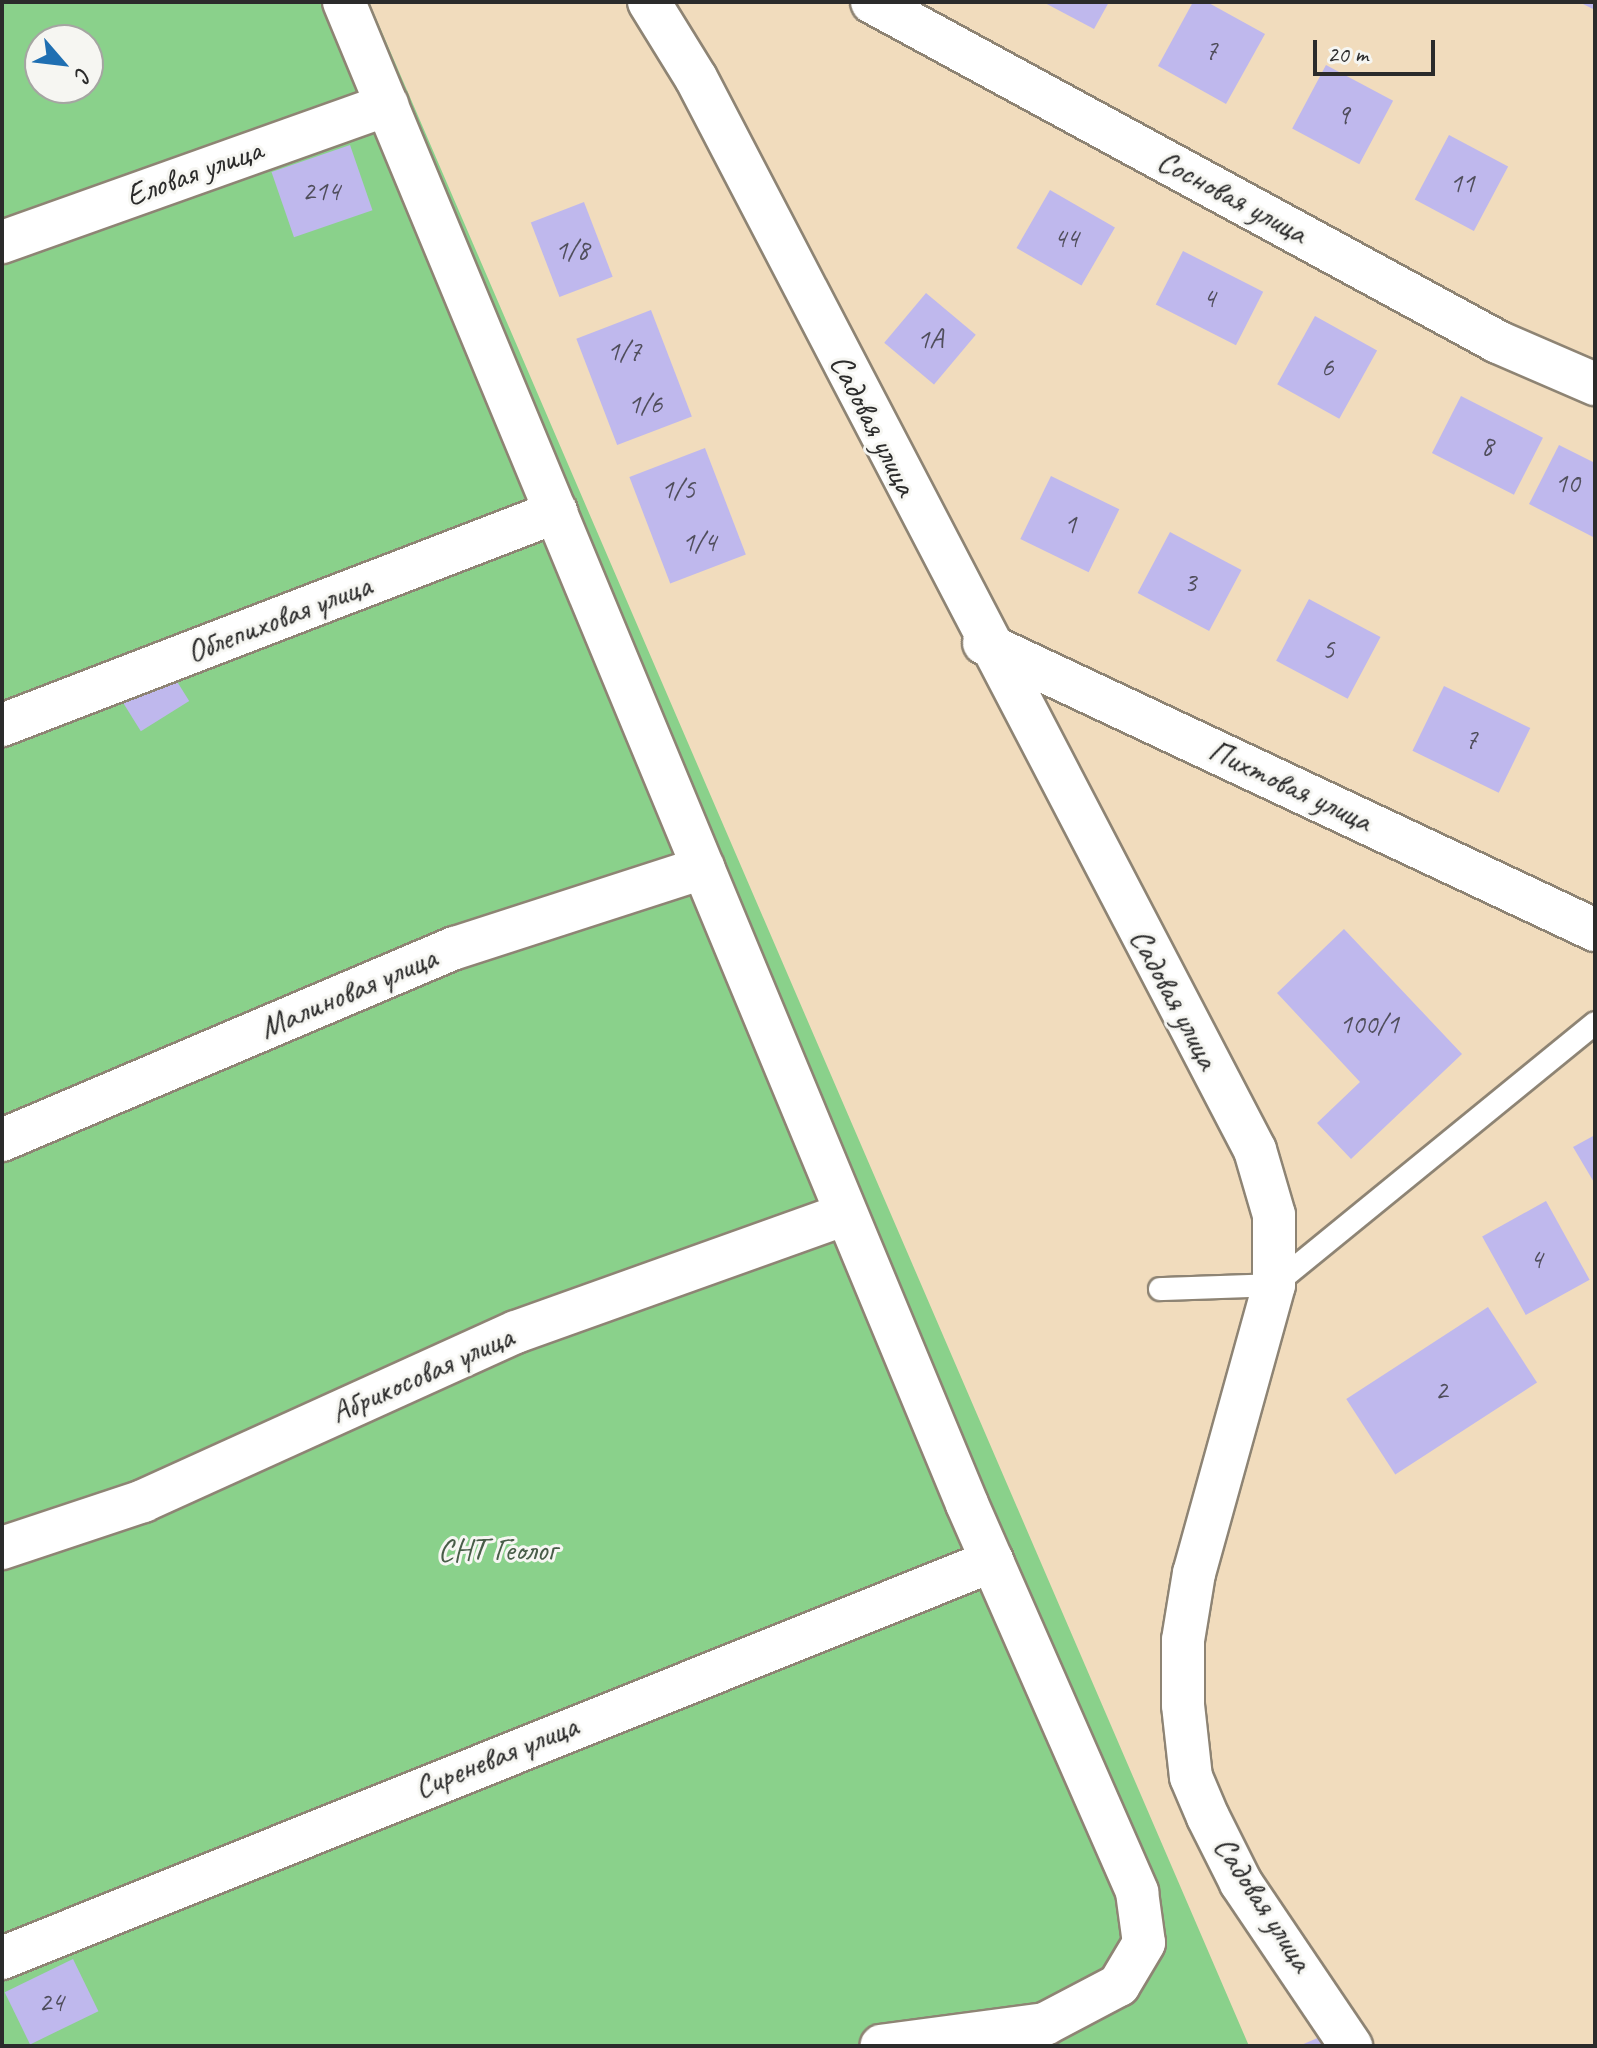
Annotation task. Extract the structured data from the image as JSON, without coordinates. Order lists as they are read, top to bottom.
{
  "streets": {
    "street": [
      "Еловая улица",
      "Сосновая улица",
      "Садовая улица",
      "Облепиховая улица",
      "Пихтовая улица",
      "Малиновая улица",
      "Абрикосовая улица",
      "Сиреневая улица"
    ]
  },
  "crossings": [
    ["Садовая улица", "Пихтовая улица"]
  ],
  "parks": ["СНТ Геолог"],
  "house_numbers": [
    "7",
    "9",
    "11",
    "214",
    "44",
    "1/8",
    "4",
    "1А",
    "1/7",
    "6",
    "1/6",
    "8",
    "10",
    "1/5",
    "1",
    "1/4",
    "3",
    "5",
    "7",
    "100/1",
    "4",
    "2",
    "24"
  ],
  "scale_bar": "20 m",
  "north": "bottom right"
}
